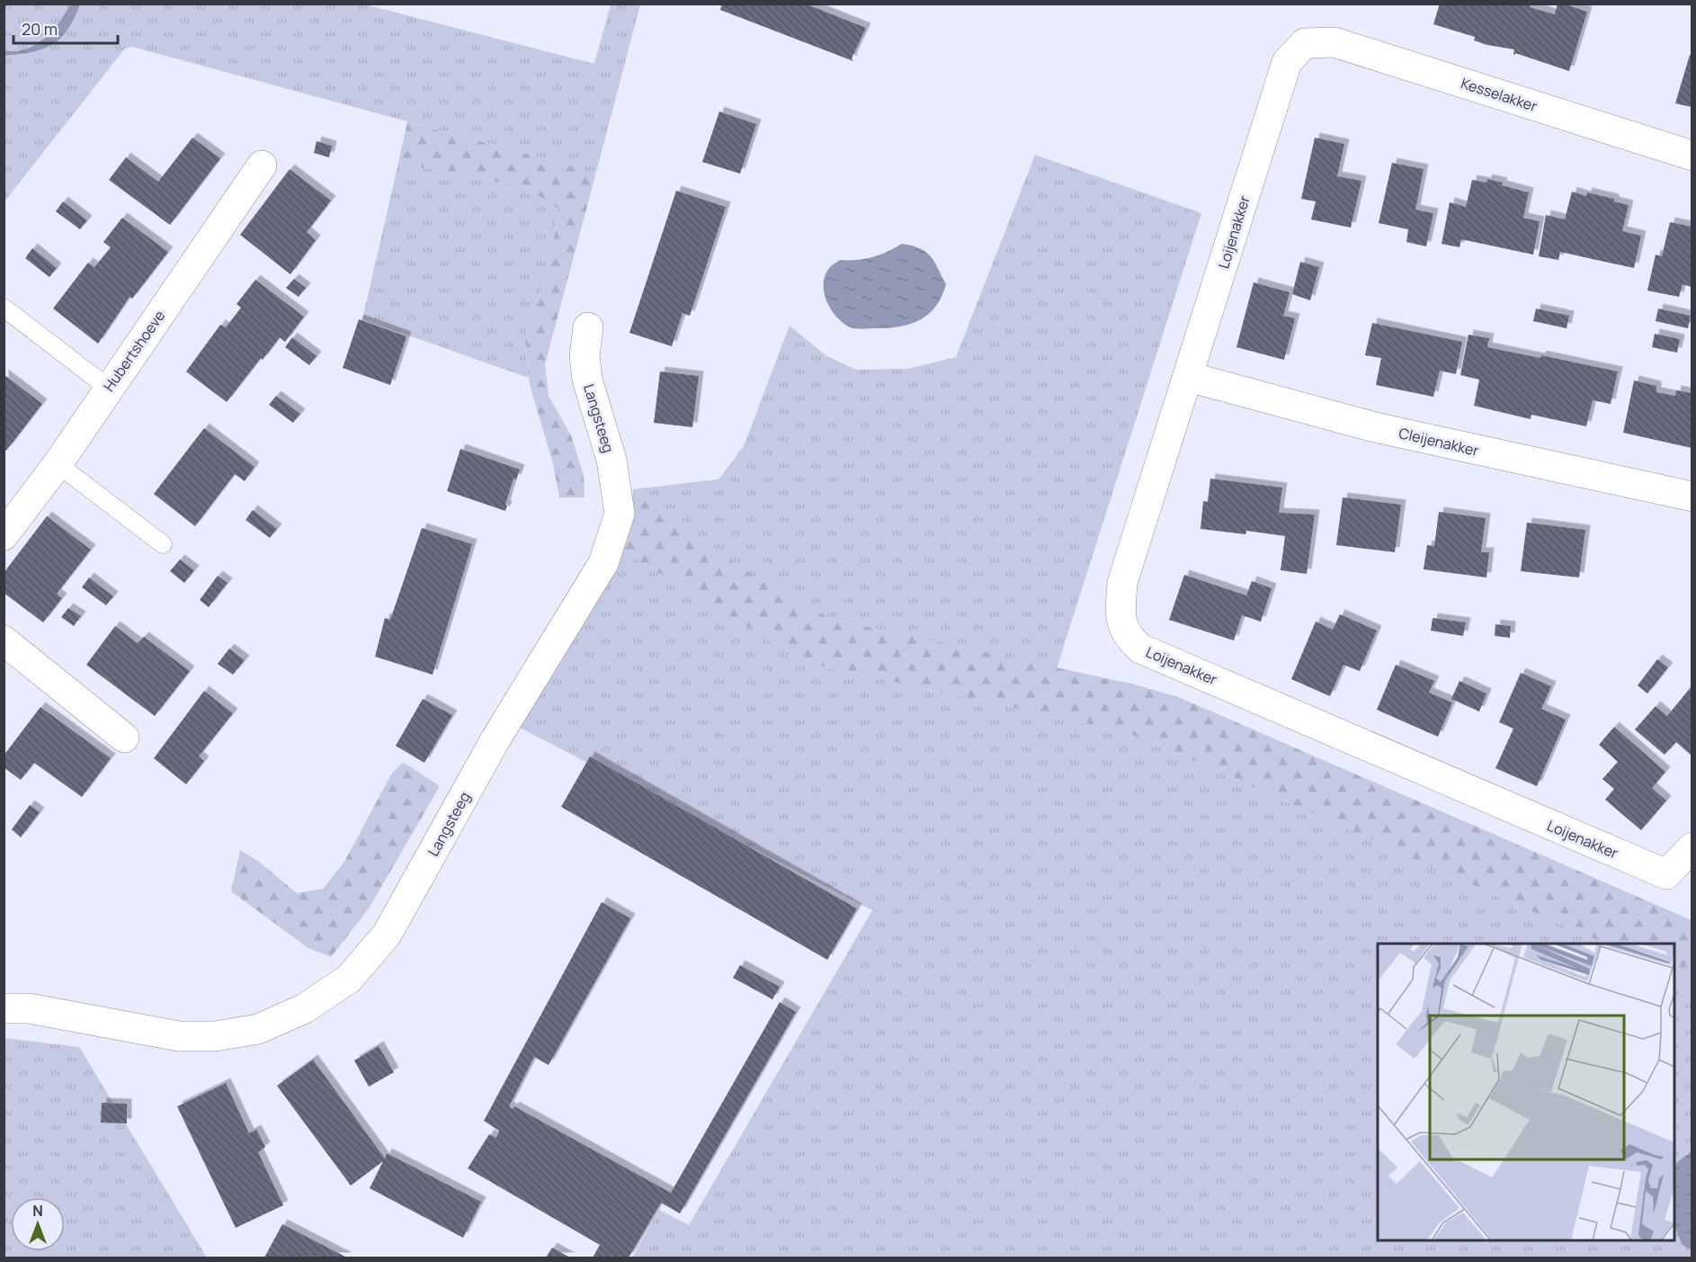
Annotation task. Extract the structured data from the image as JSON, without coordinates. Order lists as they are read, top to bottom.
{
  "streets": {
    "street": [
      "Kesselakker",
      "Loijenakker",
      "Hubertshoeve",
      "Langsteeg",
      "Cleijenakker"
    ]
  },
  "crossings": [
    ["Kesselakker", "Loijenakker"],
    ["Loijenakker", "Cleijenakker"]
  ],
  "scale_bar": "20 m",
  "north": "top"
}
